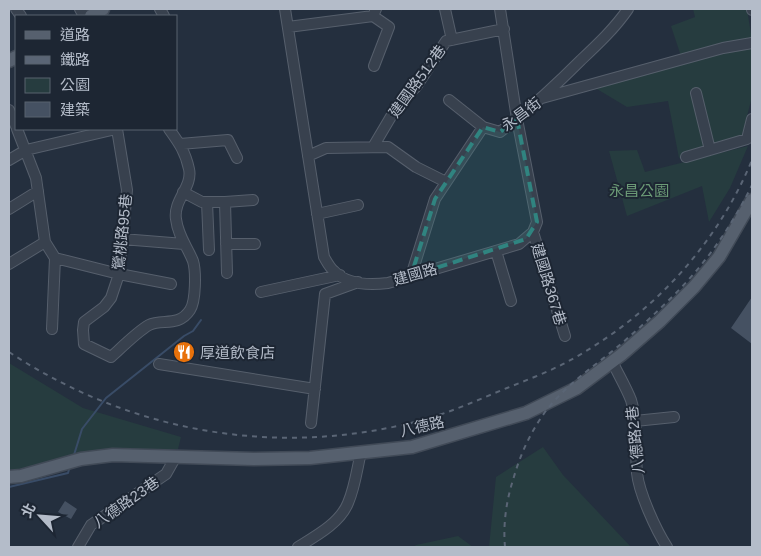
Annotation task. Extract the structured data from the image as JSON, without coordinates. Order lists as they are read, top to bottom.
{
  "streets": {
    "main road": ["八德路"],
    "street": [
      "建國路512巷",
      "永昌街",
      "鶯桃路95巷",
      "建國路",
      "建國路367巷",
      "八德路2巷",
      "八德路23巷"
    ]
  },
  "crossings": [
    ["永昌街", "建國路"],
    ["建國路", "建國路367巷"],
    ["八德路", "八德路2巷"],
    ["八德路", "八德路23巷"]
  ],
  "parks": ["永昌公園"],
  "places": {
    "restaurant": ["厚道飲食店"]
  },
  "legend": [
    "道路",
    "鐵路",
    "公園",
    "建築"
  ],
  "north": "top left"
}
